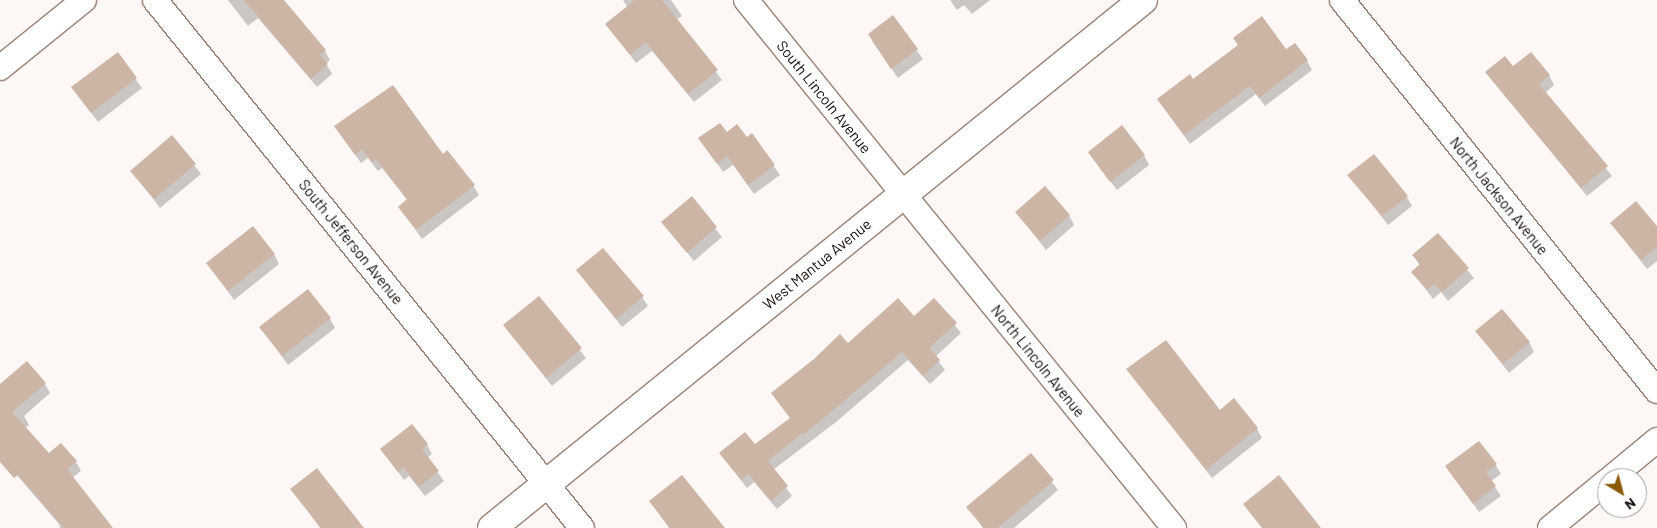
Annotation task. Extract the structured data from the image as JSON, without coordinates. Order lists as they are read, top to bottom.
{
  "streets": {
    "street": [
      "South Lincoln Avenue",
      "North Jackson Avenue",
      "South Jefferson Avenue",
      "West Mantua Avenue",
      "North Lincoln Avenue"
    ]
  },
  "crossings": [
    ["South Lincoln Avenue", "West Mantua Avenue"],
    ["South Lincoln Avenue", "North Lincoln Avenue"],
    ["South Jefferson Avenue", "West Mantua Avenue"],
    ["West Mantua Avenue", "North Lincoln Avenue"]
  ],
  "north": "bottom right"
}
